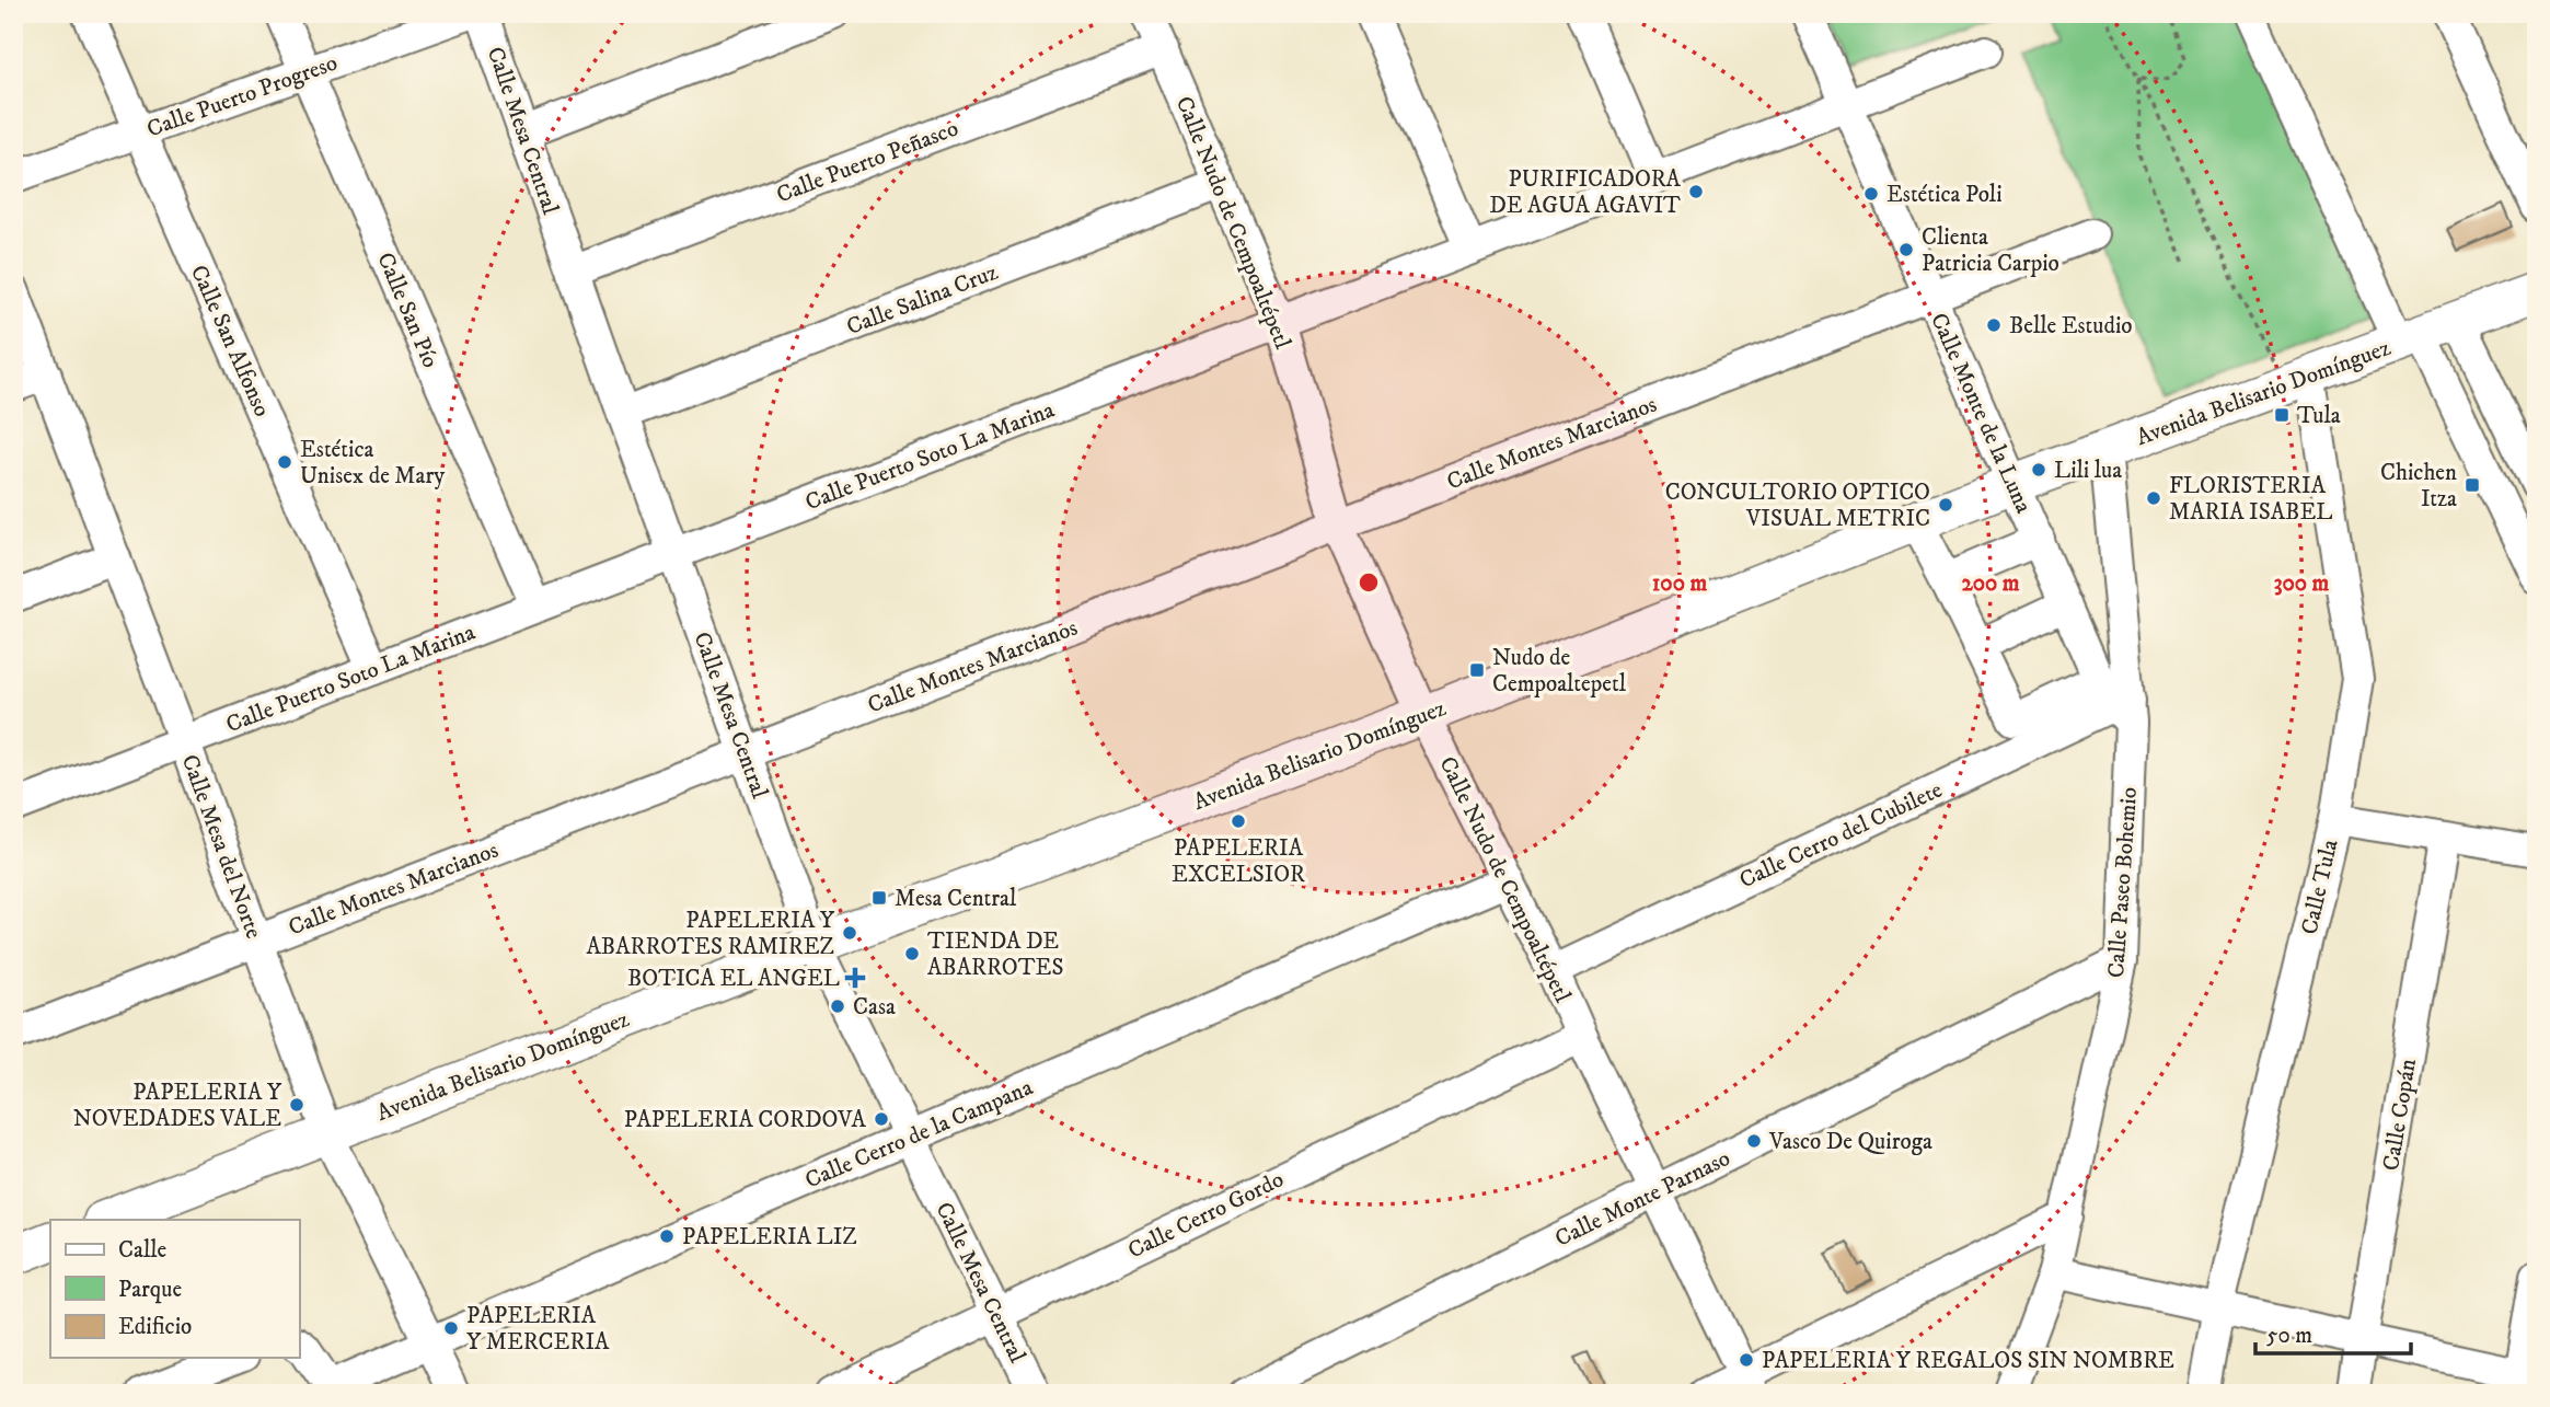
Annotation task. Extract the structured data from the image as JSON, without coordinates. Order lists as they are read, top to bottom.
{
  "streets": {
    "main road": ["Avenida Belisario Domínguez"],
    "street": [
      "Calle Puerto Progreso",
      "Calle Mesa Central",
      "Calle Puerto Peñasco",
      "Calle Nudo de Cempoaltépetl",
      "Calle Salina Cruz",
      "Calle San Pío",
      "Calle San Alfonso",
      "Calle Monte de la Luna",
      "Calle Montes Marcianos",
      "Calle Puerto Soto La Marina",
      "Calle Cerro del Cubilete",
      "Calle Mesa del Norte",
      "Calle Paseo Bohemio",
      "Calle Tula",
      "Calle Copán",
      "Calle Cerro de la Campana",
      "Calle Monte Parnaso",
      "Calle Cerro Gordo"
    ]
  },
  "crossings": [
    ["Calle Puerto Progreso", "Calle San Pío"],
    ["Calle Puerto Progreso", "Calle San Alfonso"],
    ["Calle Mesa Central", "Calle Puerto Peñasco"],
    ["Calle Mesa Central", "Calle Salina Cruz"],
    ["Calle Mesa Central", "Avenida Belisario Domínguez"],
    ["Calle Mesa Central", "Calle Montes Marcianos"],
    ["Calle Mesa Central", "Calle Puerto Soto La Marina"],
    ["Calle Mesa Central", "Calle Cerro de la Campana"],
    ["Calle Mesa Central", "Calle Cerro Gordo"],
    ["Calle Puerto Peñasco", "Calle Nudo de Cempoaltépetl"],
    ["Calle Nudo de Cempoaltépetl", "Calle Salina Cruz"],
    ["Calle Nudo de Cempoaltépetl", "Avenida Belisario Domínguez"],
    ["Calle Nudo de Cempoaltépetl", "Calle Montes Marcianos"],
    ["Calle Nudo de Cempoaltépetl", "Calle Puerto Soto La Marina"],
    ["Calle Nudo de Cempoaltépetl", "Calle Cerro del Cubilete"],
    ["Calle Nudo de Cempoaltépetl", "Calle Cerro de la Campana"],
    ["Calle Nudo de Cempoaltépetl", "Calle Monte Parnaso"],
    ["Calle Nudo de Cempoaltépetl", "Calle Cerro Gordo"],
    ["Calle San Pío", "Calle Puerto Soto La Marina"],
    ["Calle San Alfonso", "Calle Puerto Soto La Marina"],
    ["Avenida Belisario Domínguez", "Calle Monte de la Luna"],
    ["Avenida Belisario Domínguez", "Calle Mesa del Norte"],
    ["Avenida Belisario Domínguez", "Calle Paseo Bohemio"],
    ["Avenida Belisario Domínguez", "Calle Tula"],
    ["Calle Monte de la Luna", "Calle Montes Marcianos"],
    ["Calle Monte de la Luna", "Calle Puerto Soto La Marina"],
    ["Calle Monte de la Luna", "Calle Cerro del Cubilete"],
    ["Calle Monte de la Luna", "Calle Paseo Bohemio"],
    ["Calle Montes Marcianos", "Calle Mesa del Norte"],
    ["Calle Puerto Soto La Marina", "Calle Mesa del Norte"],
    ["Calle Cerro del Cubilete", "Calle Paseo Bohemio"],
    ["Calle Mesa del Norte", "Calle Cerro de la Campana"],
    ["Calle Paseo Bohemio", "Calle Monte Parnaso"]
  ],
  "places": {
    "other": [
      "PURIFICADORA DE AGUA AGAVIT",
      "Estética Poli",
      "Clienta Patricia Carpio",
      "Belle Estudio",
      "Estética Unisex de Mary",
      "Lili lua",
      "FLORISTERIA MARIA ISABEL",
      "CONCULTORIO OPTICO VISUAL METRIC",
      "PAPELERIA EXCELSIOR",
      "PAPELERIA Y ABARROTES RAMIREZ",
      "TIENDA DE ABARROTES",
      "Casa",
      "PAPELERIA Y NOVEDADES VALE",
      "PAPELERIA CORDOVA",
      "Vasco De Quiroga",
      "PAPELERIA LIZ",
      "PAPELERIA Y MERCERIA",
      "PAPELERIA Y REGALOS SIN NOMBRE"
    ],
    "transit": [
      "Tula",
      "Chichen Itza",
      "Nudo de Cempoaltepetl",
      "Mesa Central"
    ],
    "health": ["BOTICA EL ANGEL"]
  },
  "legend": ["Calle", "Parque", "Edificio"],
  "scale_bar": "50 m",
  "rings": ["100 m", "200 m", "300 m"]
}
